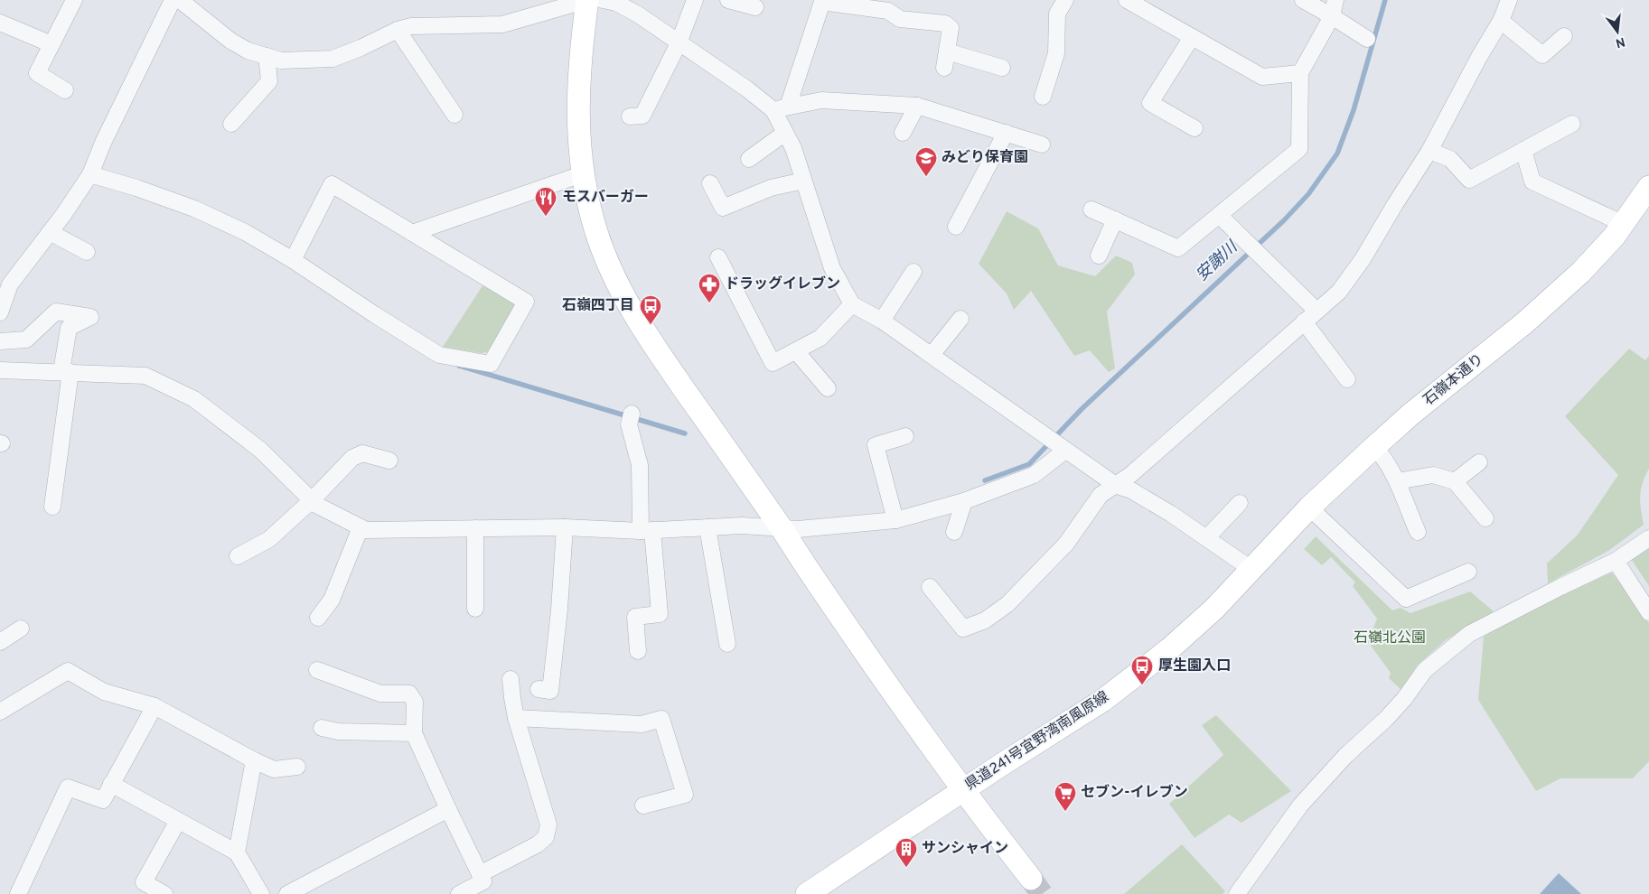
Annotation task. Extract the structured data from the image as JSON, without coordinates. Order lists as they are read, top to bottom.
{
  "streets": {
    "main road": ["石嶺本通り", "県道241号宜野湾南風原線"]
  },
  "crossings": [
    ["石嶺本通り", "県道241号宜野湾南風原線"]
  ],
  "water": ["安謝川"],
  "parks": ["石嶺北公園"],
  "places": {
    "school or university": ["みどり保育園"],
    "restaurant": ["モスバーガー"],
    "pharmacy": ["ドラッグイレブン"],
    "bus stop": ["石嶺四丁目", "厚生園入口"],
    "supermarket": ["セブン-イレブン"],
    "building": ["サンシャイン"]
  },
  "north": "bottom"
}
